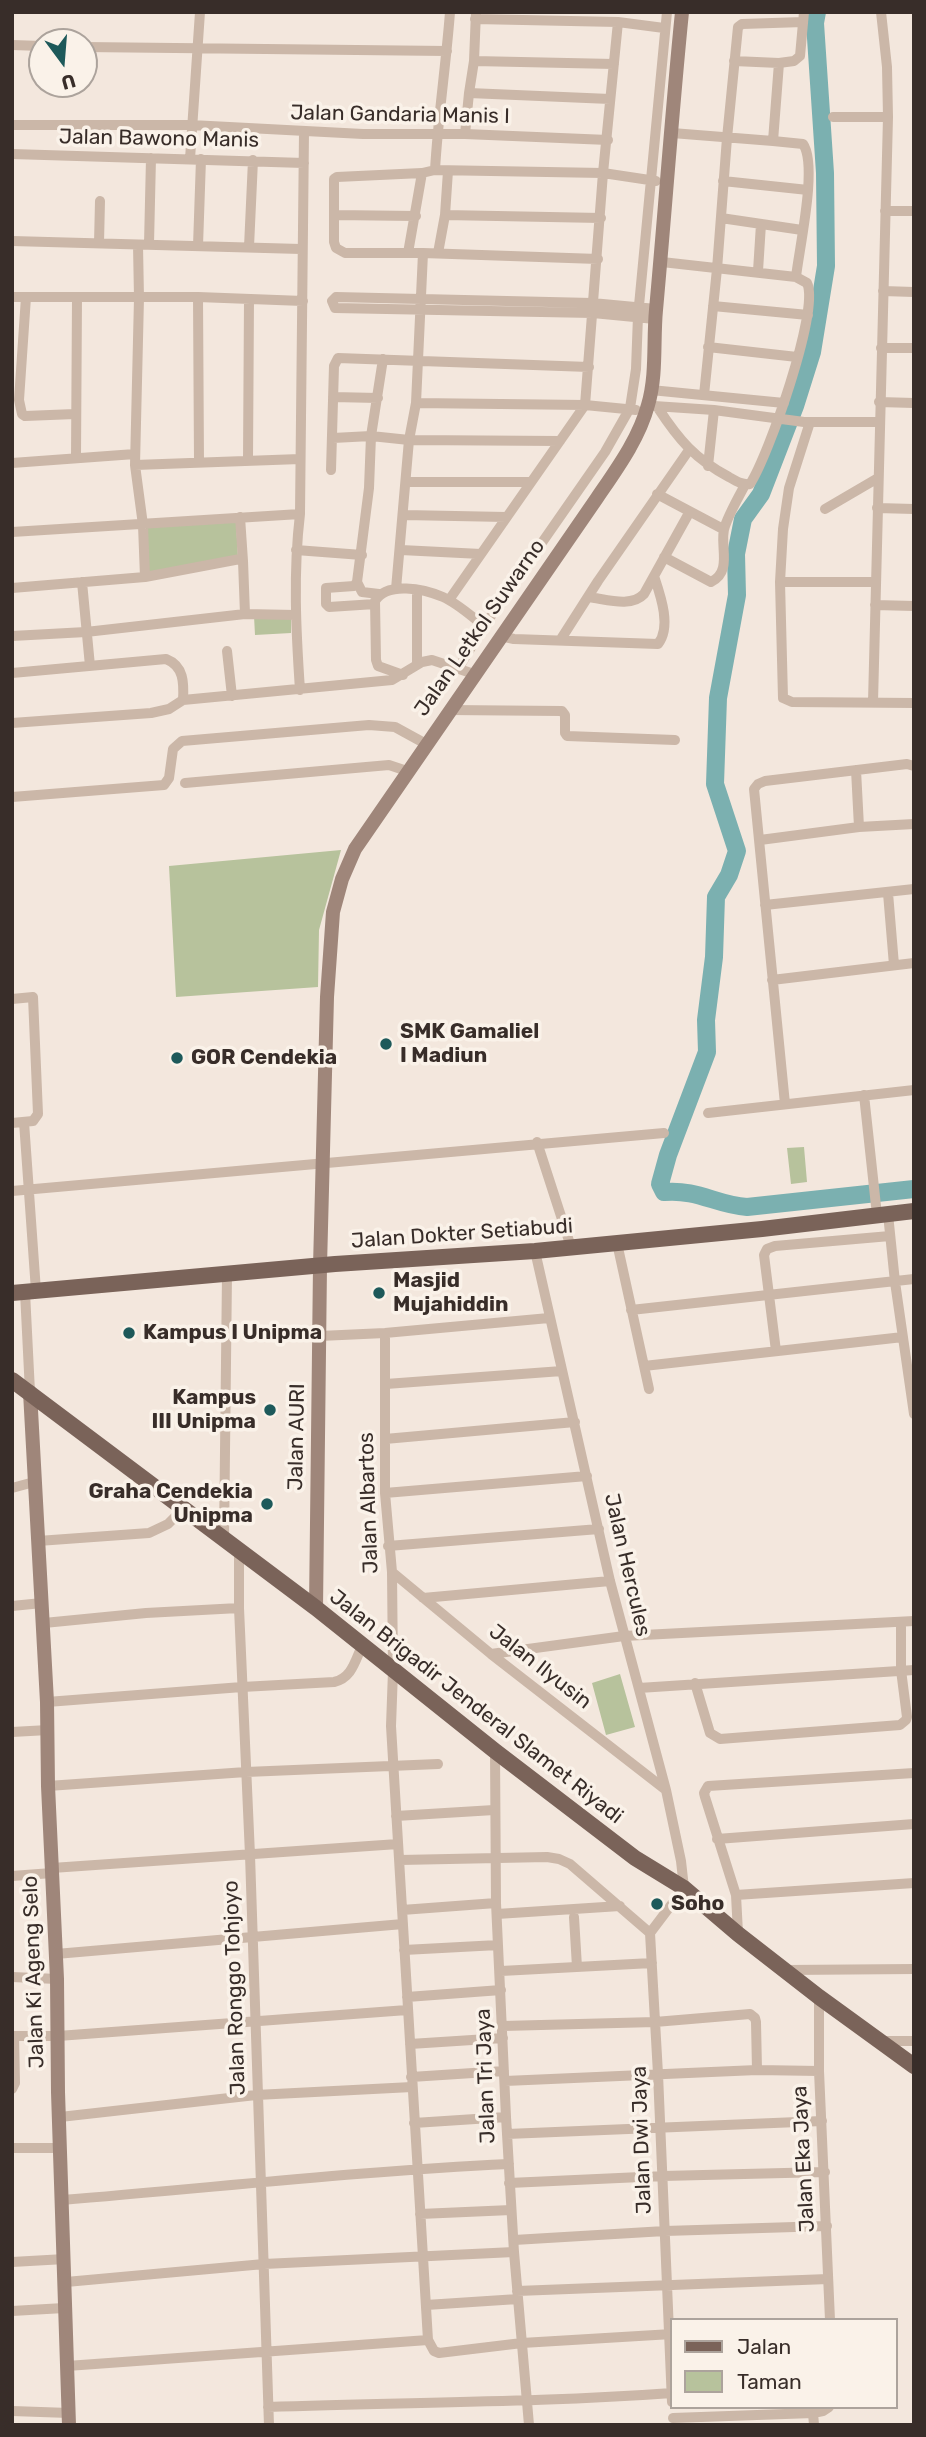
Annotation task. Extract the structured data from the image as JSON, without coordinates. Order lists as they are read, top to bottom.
{
  "streets": {
    "main road": ["Jalan Dokter Setiabudi", "Jalan Brigadir Jenderal Slamet Riyadi"],
    "street": [
      "Jalan Gandaria Manis I",
      "Jalan Bawono Manis",
      "Jalan Letkol Suwarno",
      "Jalan AURI",
      "Jalan Albartos",
      "Jalan Hercules",
      "Jalan Ilyusin",
      "Jalan Ki Ageng Selo",
      "Jalan Ronggo Tohjoyo",
      "Jalan Tri Jaya",
      "Jalan Dwi Jaya",
      "Jalan Eka Jaya"
    ]
  },
  "crossings": [
    ["Jalan Letkol Suwarno", "Jalan Dokter Setiabudi"],
    ["Jalan Letkol Suwarno", "Jalan AURI"],
    ["Jalan Dokter Setiabudi", "Jalan AURI"],
    ["Jalan Dokter Setiabudi", "Jalan Hercules"],
    ["Jalan AURI", "Jalan Brigadir Jenderal Slamet Riyadi"],
    ["Jalan Albartos", "Jalan Ilyusin"],
    ["Jalan Albartos", "Jalan Brigadir Jenderal Slamet Riyadi"],
    ["Jalan Hercules", "Jalan Ilyusin"],
    ["Jalan Hercules", "Jalan Brigadir Jenderal Slamet Riyadi"],
    ["Jalan Brigadir Jenderal Slamet Riyadi", "Jalan Ki Ageng Selo"],
    ["Jalan Brigadir Jenderal Slamet Riyadi", "Jalan Ronggo Tohjoyo"],
    ["Jalan Brigadir Jenderal Slamet Riyadi", "Jalan Tri Jaya"],
    ["Jalan Brigadir Jenderal Slamet Riyadi", "Jalan Eka Jaya"]
  ],
  "places": [
    "SMK Gamaliel I Madiun",
    "GOR Cendekia",
    "Masjid Mujahiddin",
    "Kampus I Unipma",
    "Kampus III Unipma",
    "Graha Cendekia Unipma",
    "Soho"
  ],
  "legend": ["Jalan", "Taman"],
  "north": "bottom"
}
